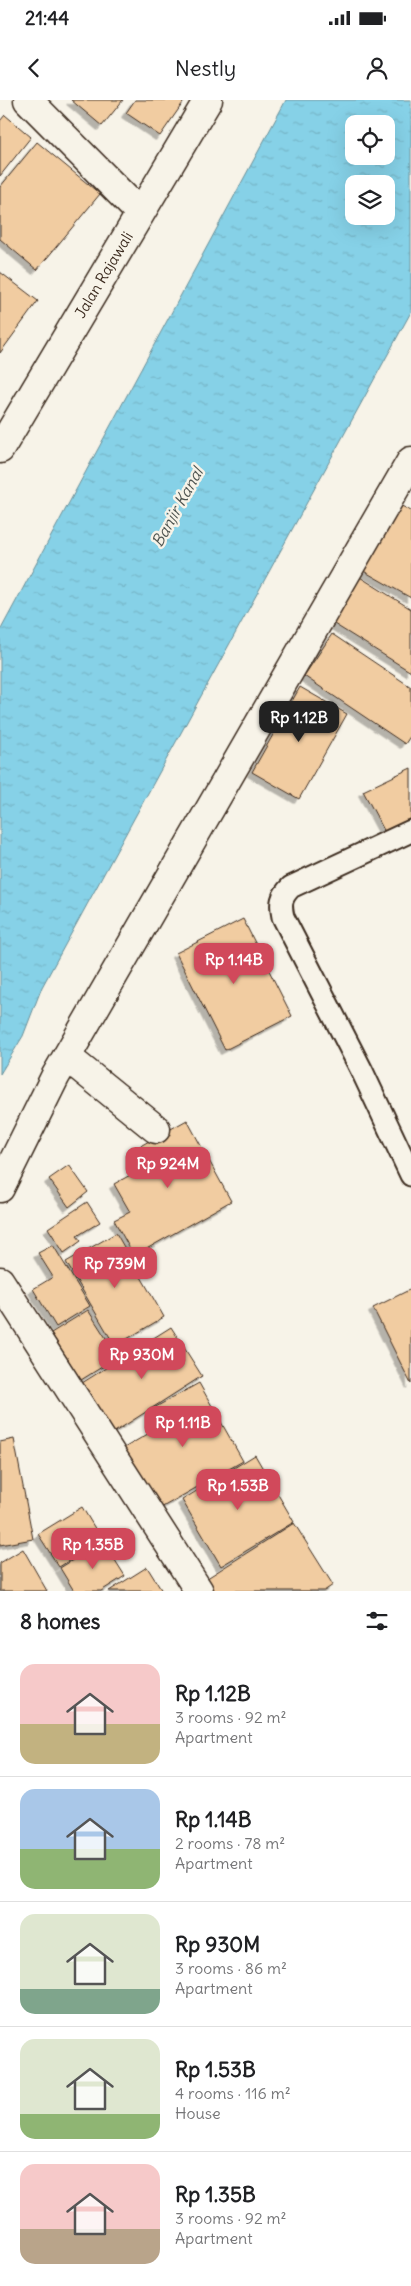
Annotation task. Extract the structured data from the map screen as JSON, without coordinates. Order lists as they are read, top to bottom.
{
  "streets": {
    "street": ["Jalan Rajawali"]
  },
  "water": ["Banjir Kanal"],
  "page": {
    "status": "21:44",
    "header": "Nestly",
    "price": [
      "Rp 1.12B",
      "Rp 1.14B",
      "Rp 924M",
      "Rp 739M",
      "Rp 930M",
      "Rp 1.11B",
      "Rp 1.53B",
      "Rp 1.35B"
    ],
    "heading": "8 homes",
    "list": [
      {
        "name": "Rp 1.12B",
        "note": "3 rooms · 92 m² · Apartment"
      },
      {
        "name": "Rp 1.14B",
        "note": "2 rooms · 78 m² · Apartment"
      },
      {
        "name": "Rp 930M",
        "note": "3 rooms · 86 m² · Apartment"
      },
      {
        "name": "Rp 1.53B",
        "note": "4 rooms · 116 m² · House"
      },
      {
        "name": "Rp 1.35B",
        "note": "3 rooms · 92 m² · Apartment"
      }
    ]
  }
}
